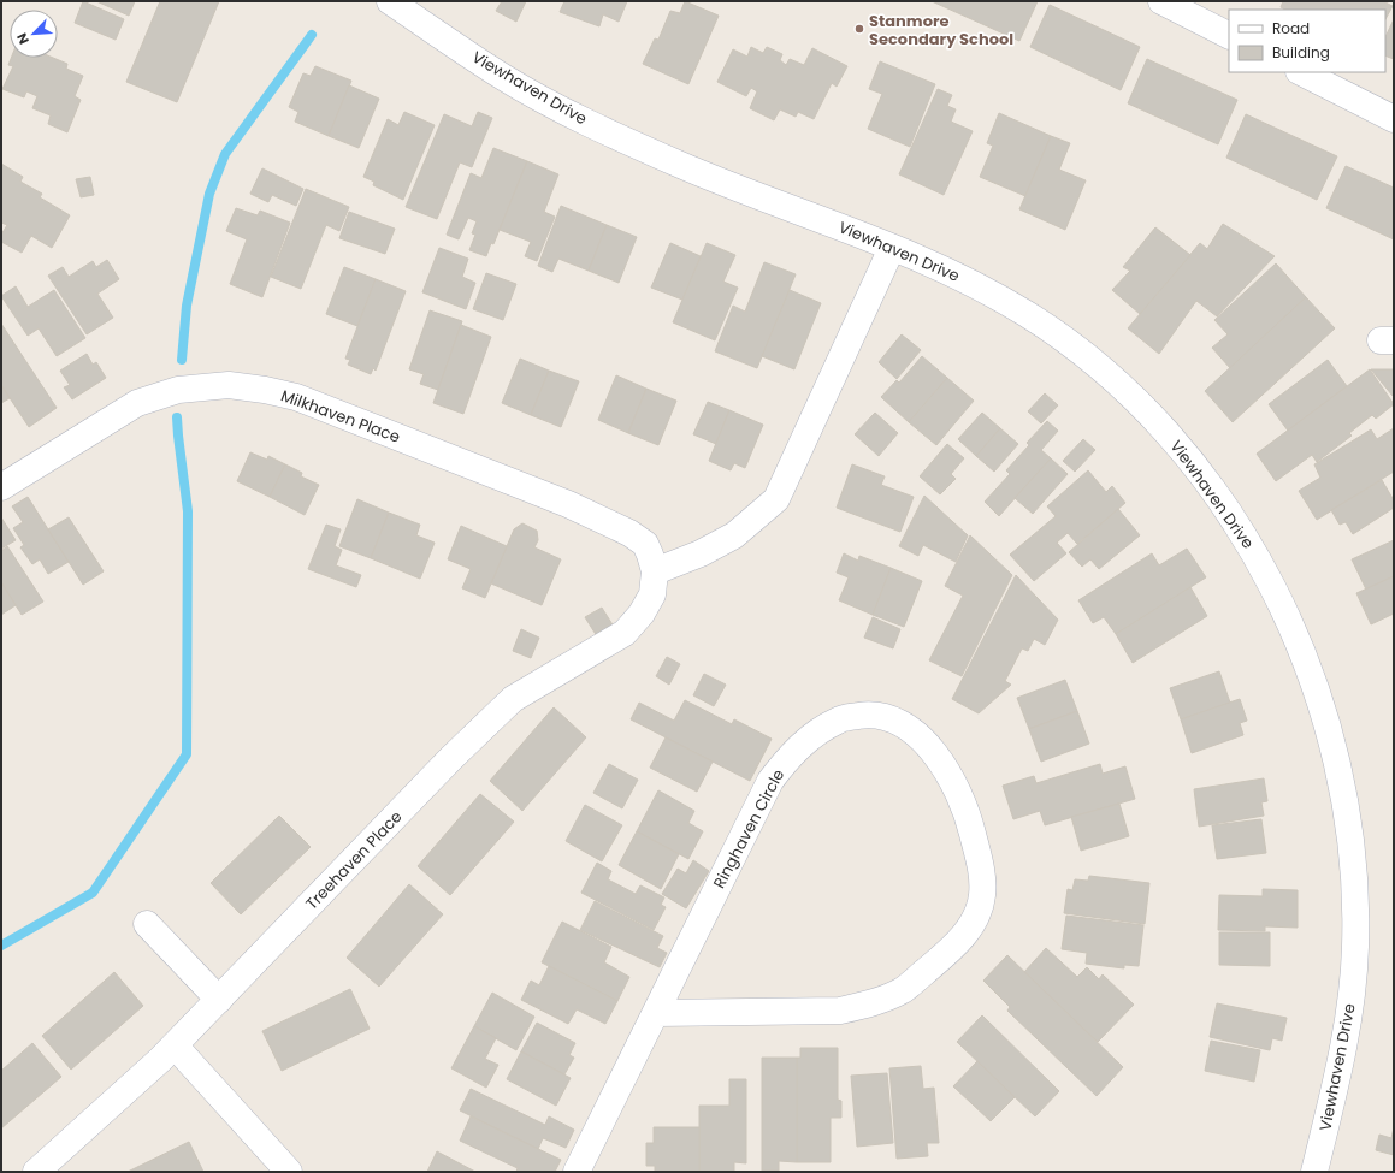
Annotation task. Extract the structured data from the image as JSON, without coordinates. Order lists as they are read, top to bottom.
{
  "streets": {
    "street": [
      "Viewhaven Drive",
      "Milkhaven Place",
      "Ringhaven Circle",
      "Treehaven Place"
    ]
  },
  "crossings": [
    ["Milkhaven Place", "Treehaven Place"]
  ],
  "places": ["Stanmore Secondary School"],
  "legend": ["Road", "Building"],
  "north": "bottom left"
}
